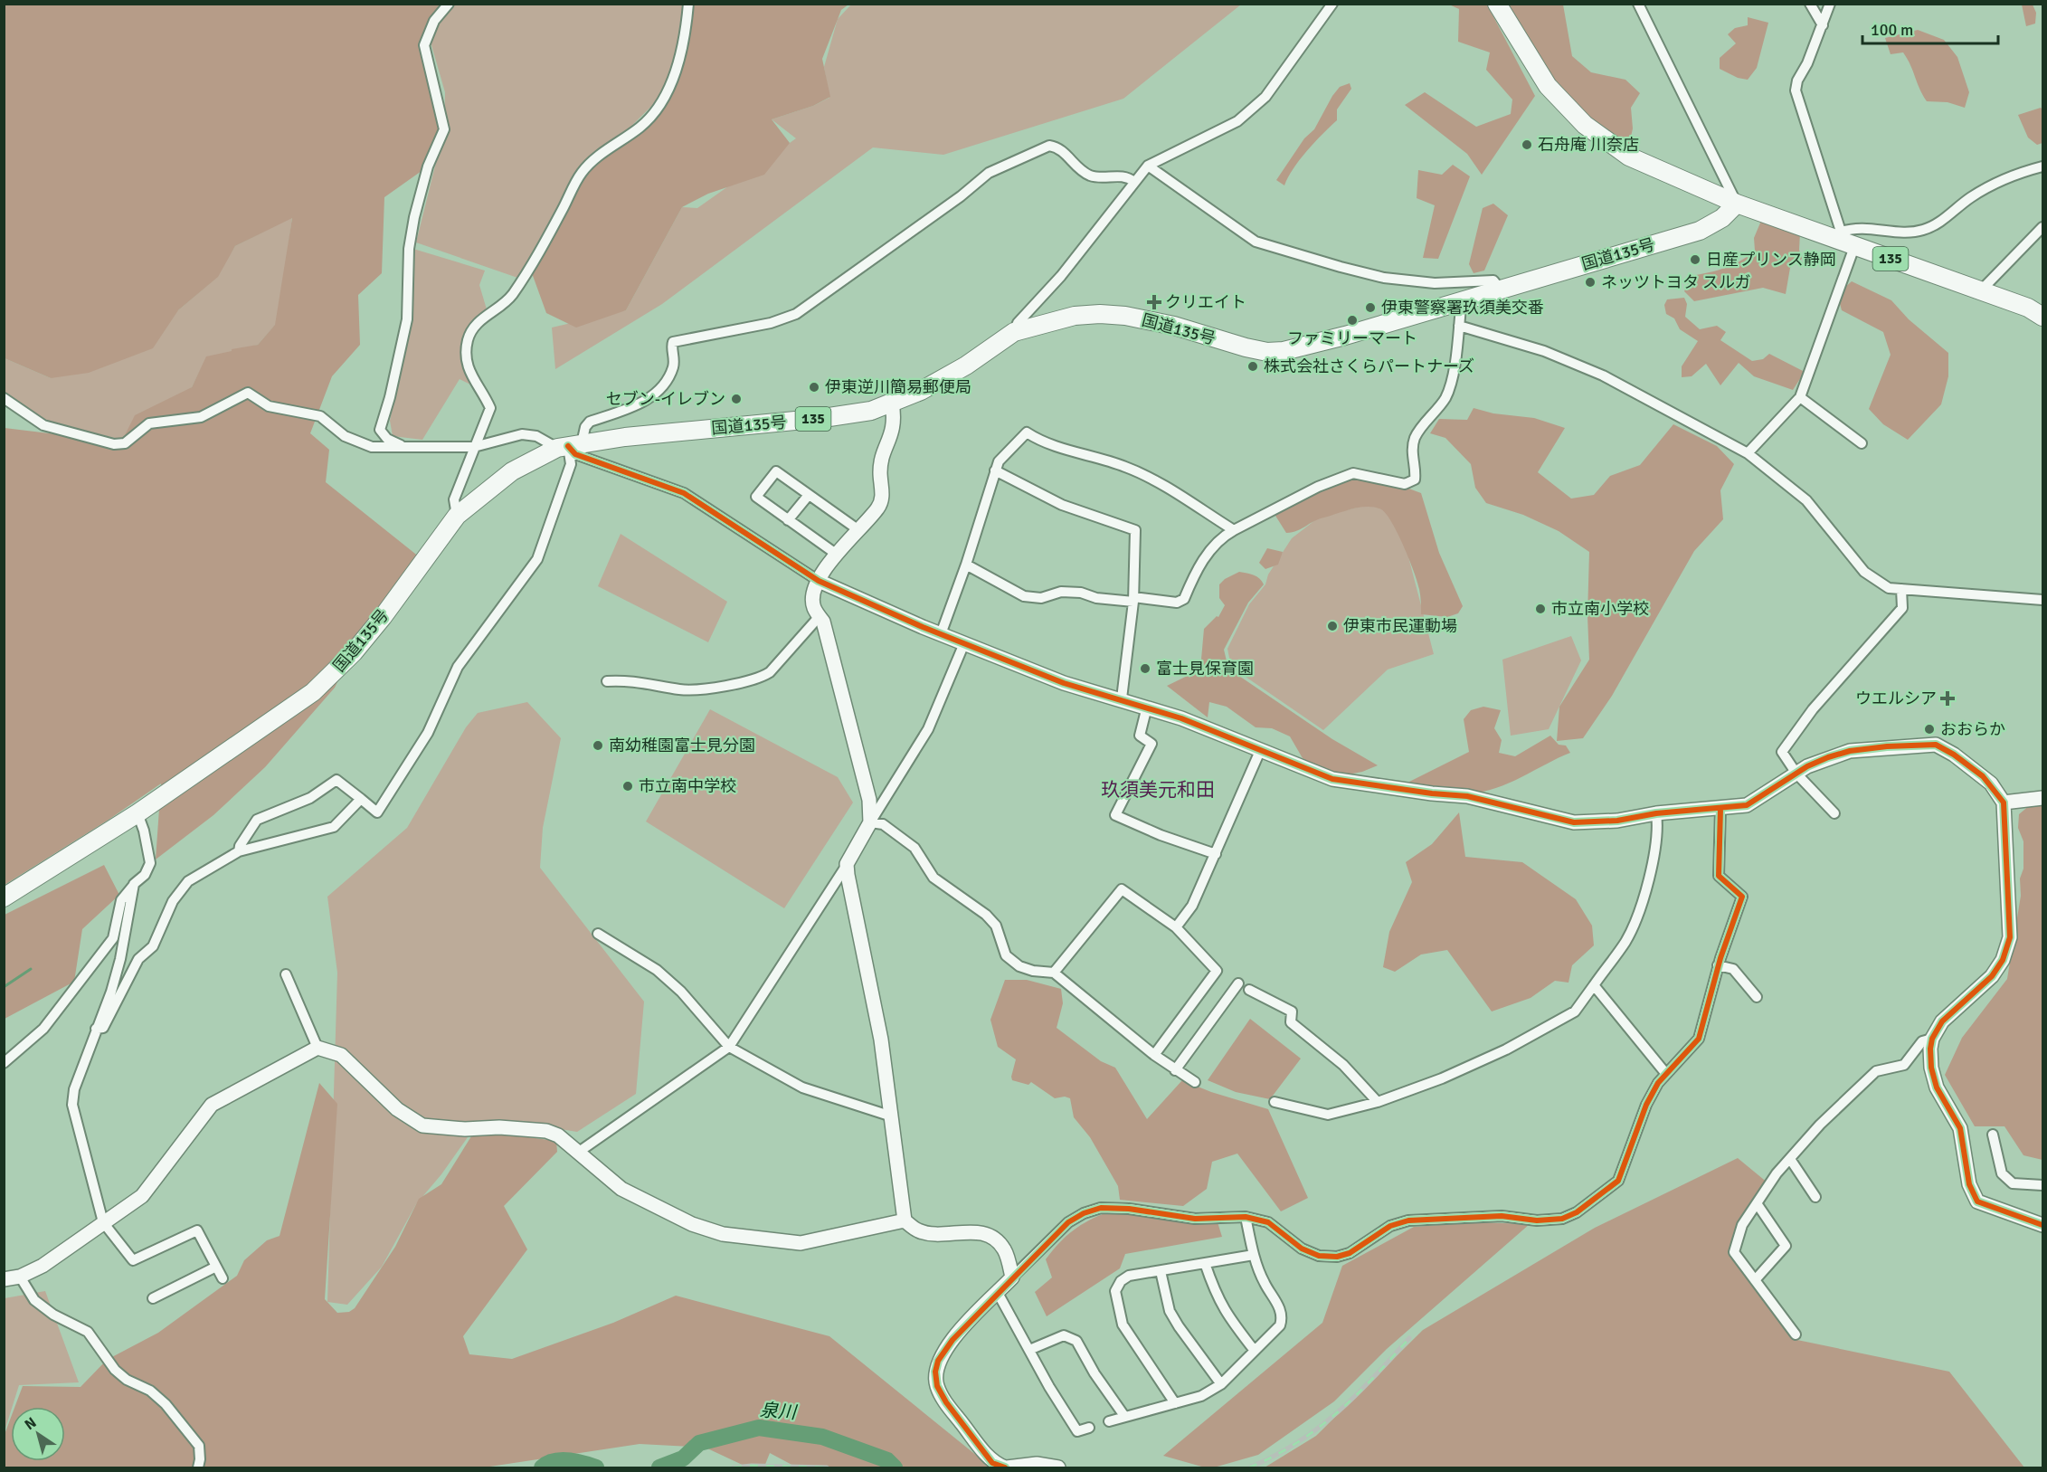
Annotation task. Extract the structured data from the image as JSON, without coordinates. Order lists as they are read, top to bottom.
{
  "streets": {
    "highway": ["国道135号", "135"]
  },
  "crossings": [
    ["国道135号", "135"]
  ],
  "districts": ["玖須美元和田"],
  "water": ["泉川"],
  "places": {
    "other": [
      "石舟庵 川奈店",
      "日産プリンス静岡",
      "ネッツトヨタ スルガ",
      "伊東警察署玖須美交番",
      "ファミリーマート",
      "株式会社さくらパートナーズ",
      "伊東逆川簡易郵便局",
      "セブン-イレブン",
      "市立南小学校",
      "伊東市民運動場",
      "富士見保育園",
      "おおらか",
      "南幼稚園富士見分園",
      "市立南中学校"
    ],
    "health": ["クリエイト", "ウエルシア"]
  },
  "scale_bar": "100 m",
  "north": "top left"
}
